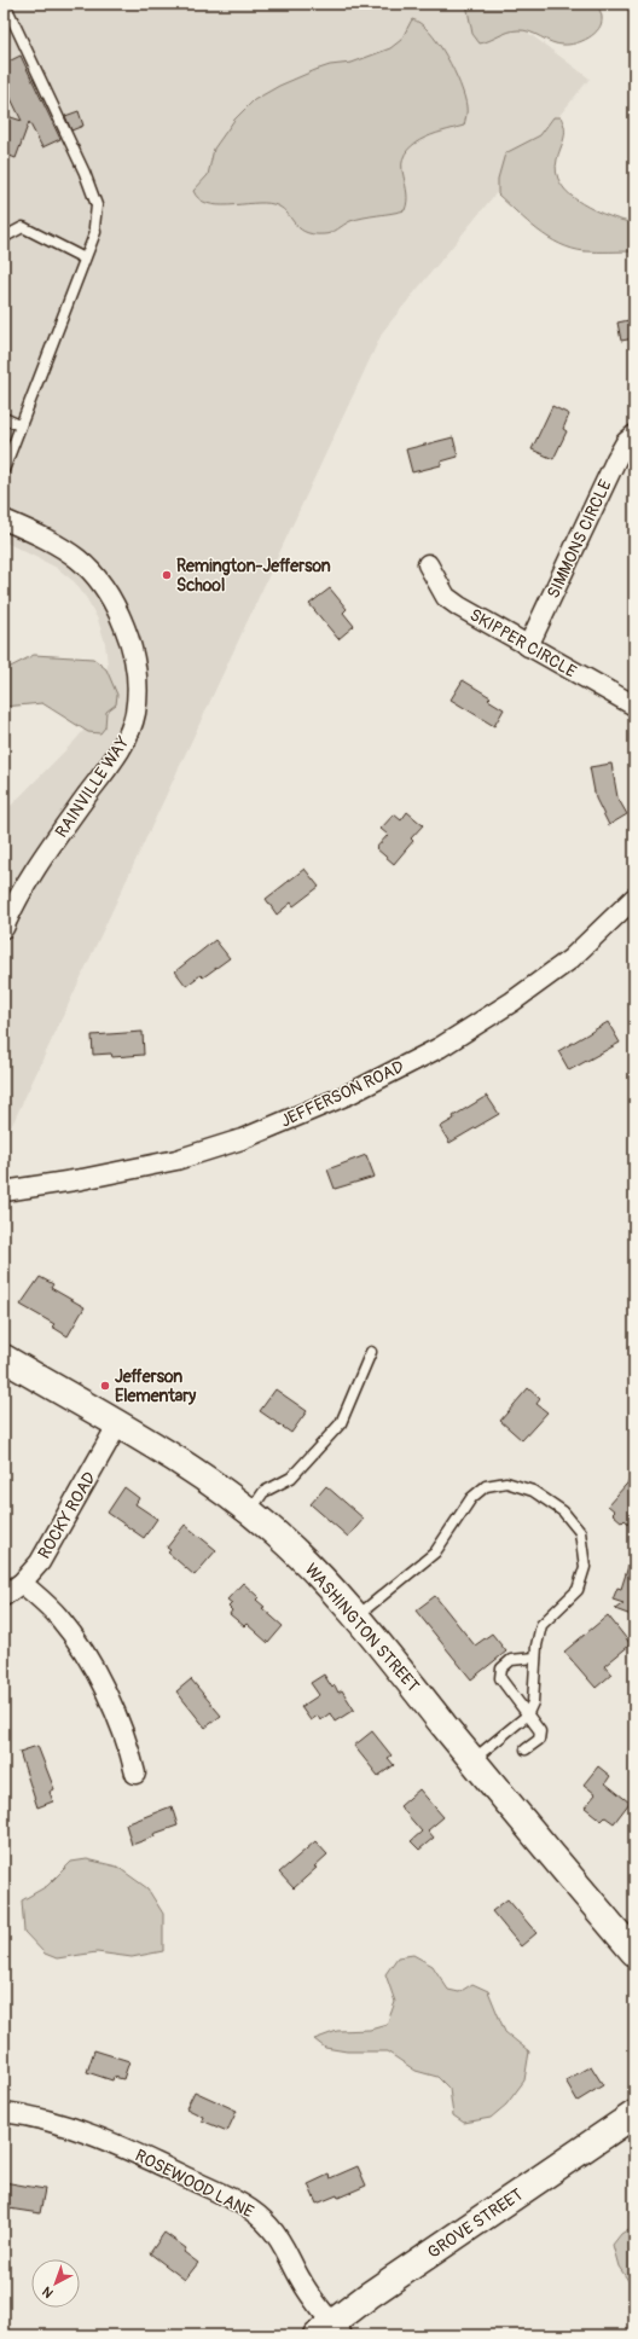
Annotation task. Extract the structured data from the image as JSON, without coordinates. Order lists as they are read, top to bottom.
{
  "streets": {
    "main road": ["WASHINGTON STREET", "GROVE STREET"],
    "street": [
      "SIMMONS CIRCLE",
      "SKIPPER CIRCLE",
      "RAINVILLE WAY",
      "JEFFERSON ROAD",
      "ROCKY ROAD",
      "ROSEWOOD LANE"
    ]
  },
  "crossings": [
    ["SIMMONS CIRCLE", "SKIPPER CIRCLE"],
    ["ROCKY ROAD", "WASHINGTON STREET"],
    ["ROSEWOOD LANE", "GROVE STREET"]
  ],
  "places": ["Remington-Jefferson School", "Jefferson Elementary"],
  "north": "bottom left"
}
